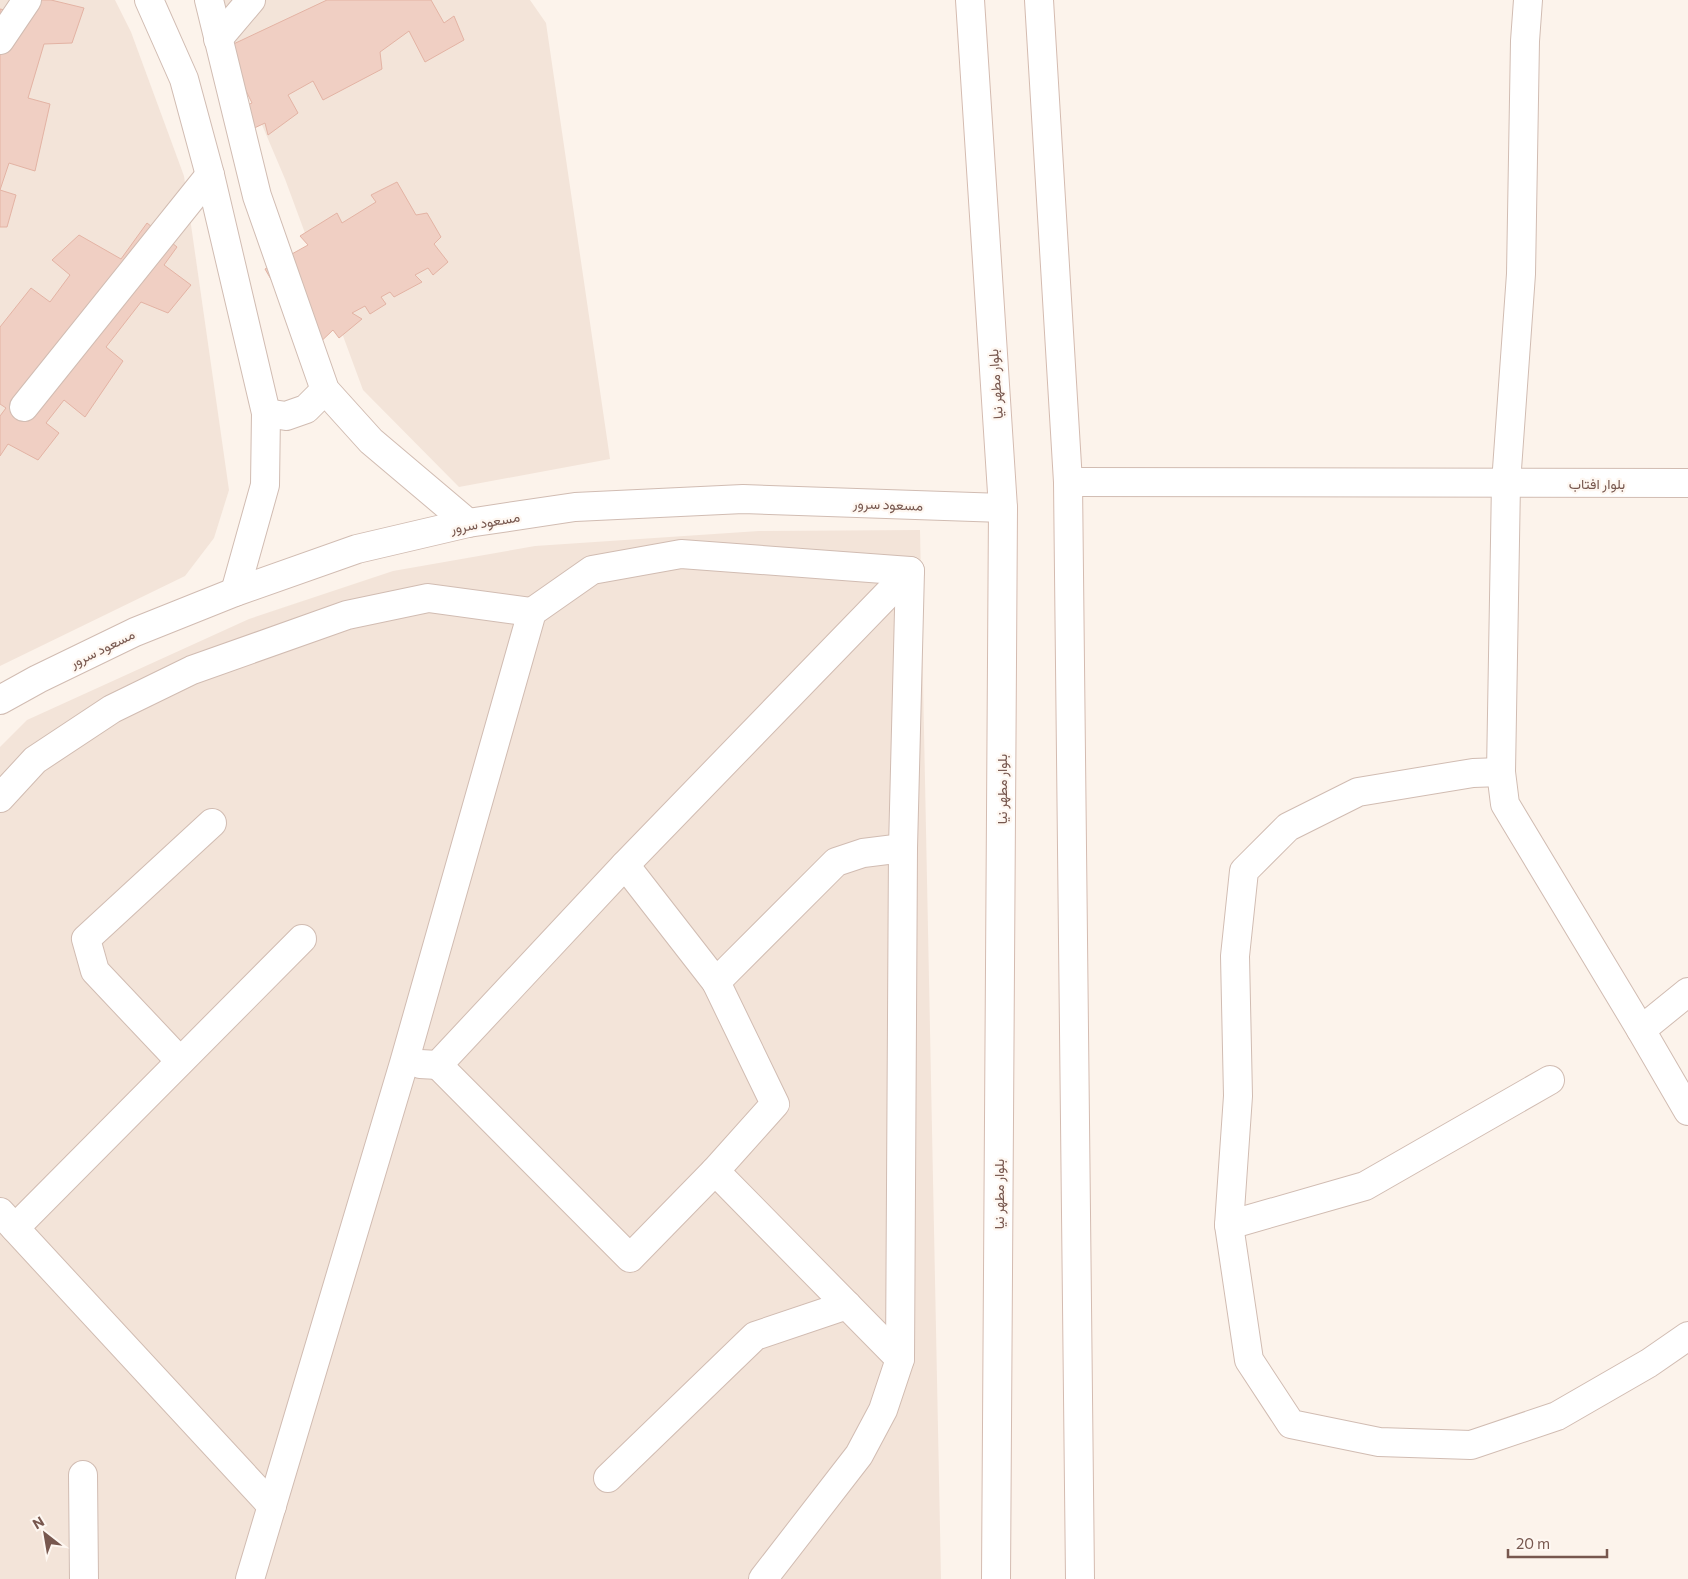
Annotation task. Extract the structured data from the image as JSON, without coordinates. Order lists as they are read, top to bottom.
{
  "streets": {
    "street": ["بلوار مطهر نیا", "بلوار افتاب", "مسعود سرور"]
  },
  "crossings": [
    ["بلوار مطهر نیا", "مسعود سرور"]
  ],
  "scale_bar": "20 m",
  "north": "top left"
}
